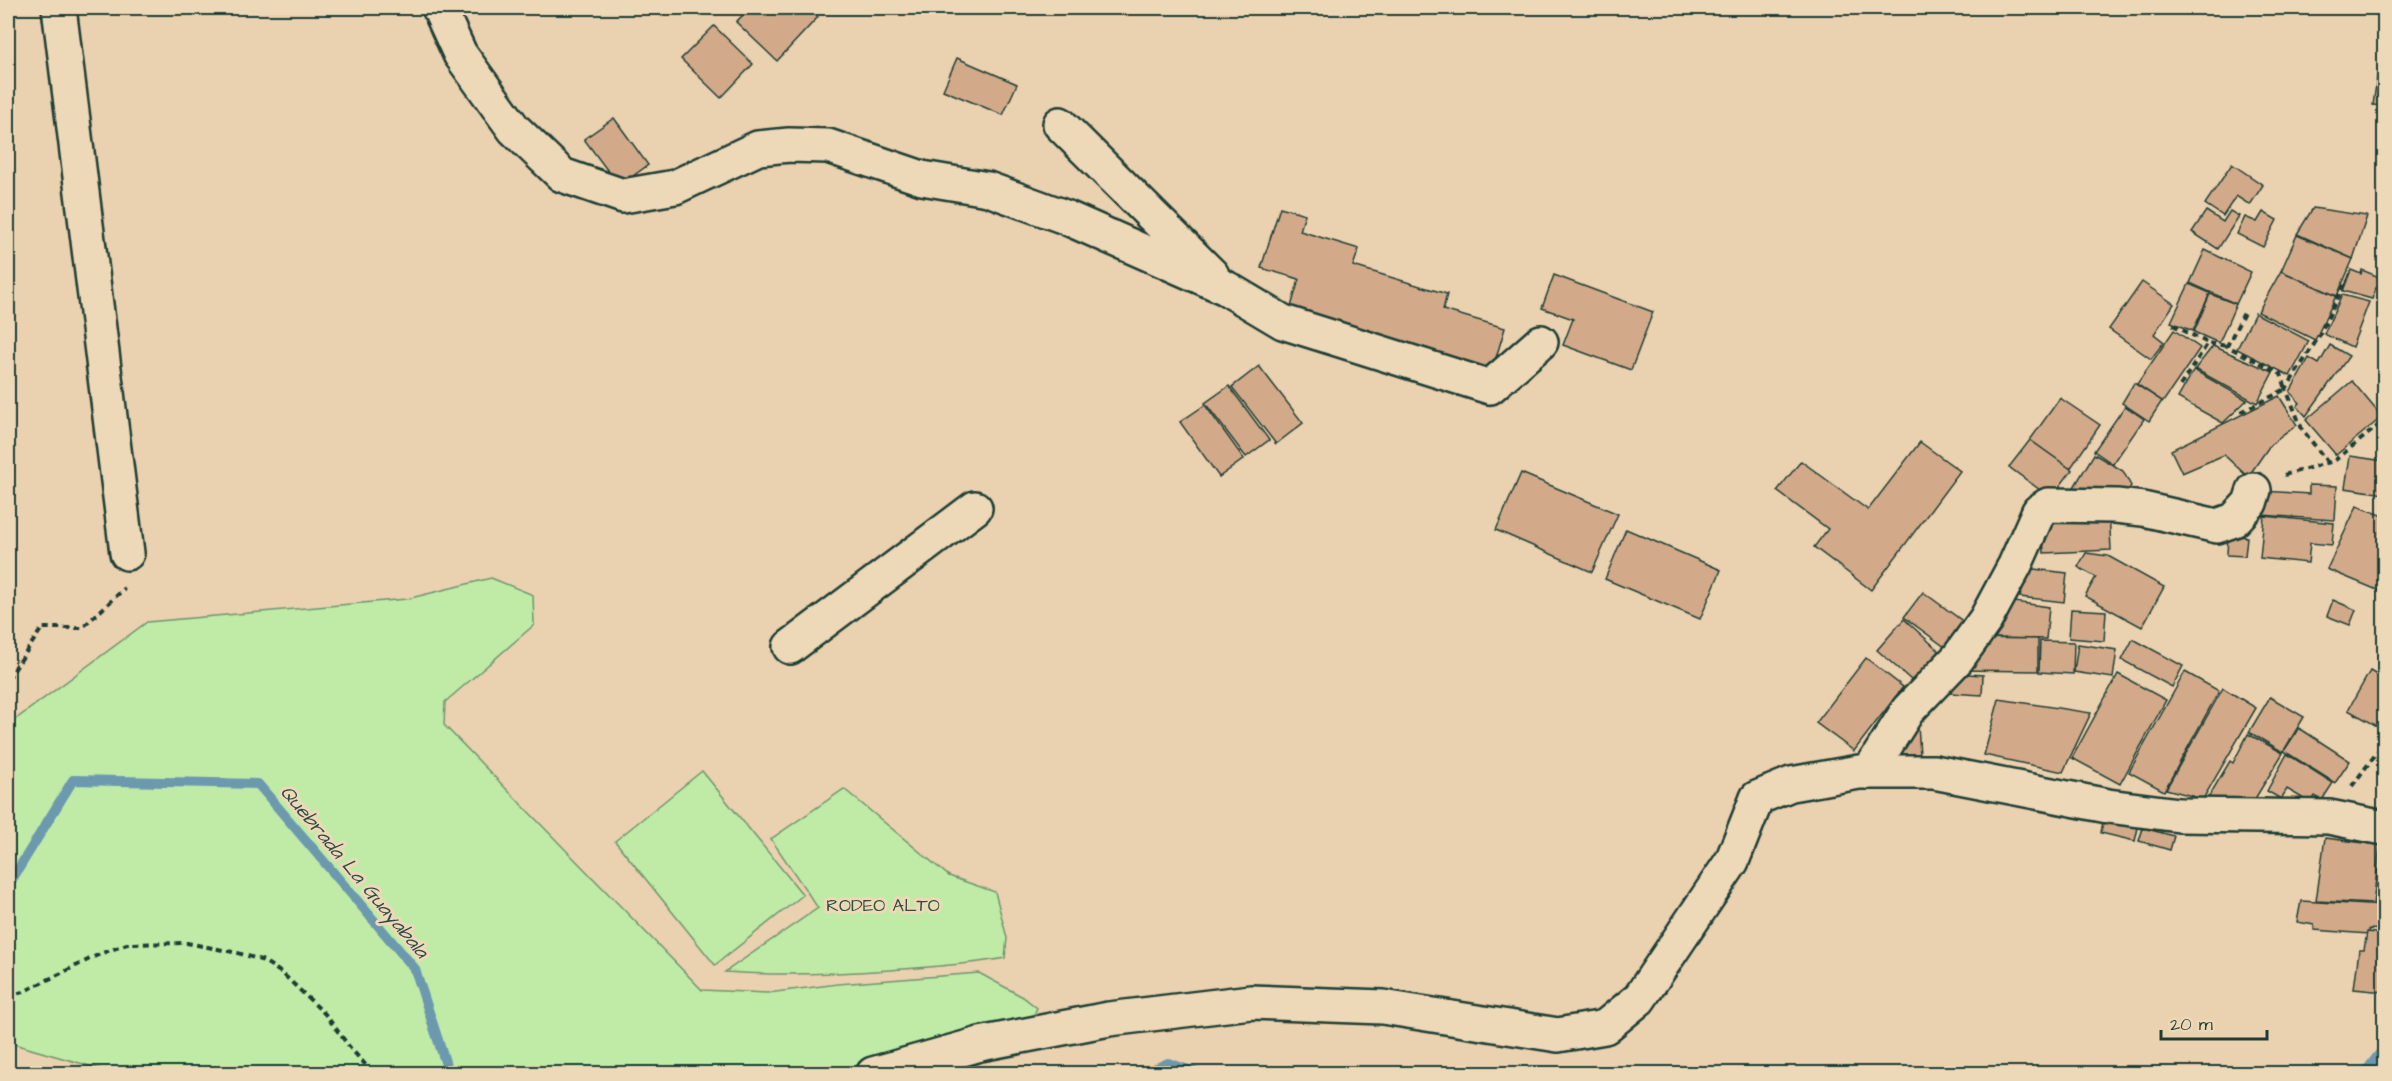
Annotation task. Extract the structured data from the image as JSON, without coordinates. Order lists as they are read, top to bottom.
{
  "water": ["Quebrada La Guayabala"],
  "parks": ["RODEO ALTO"],
  "scale_bar": "20 m"
}
